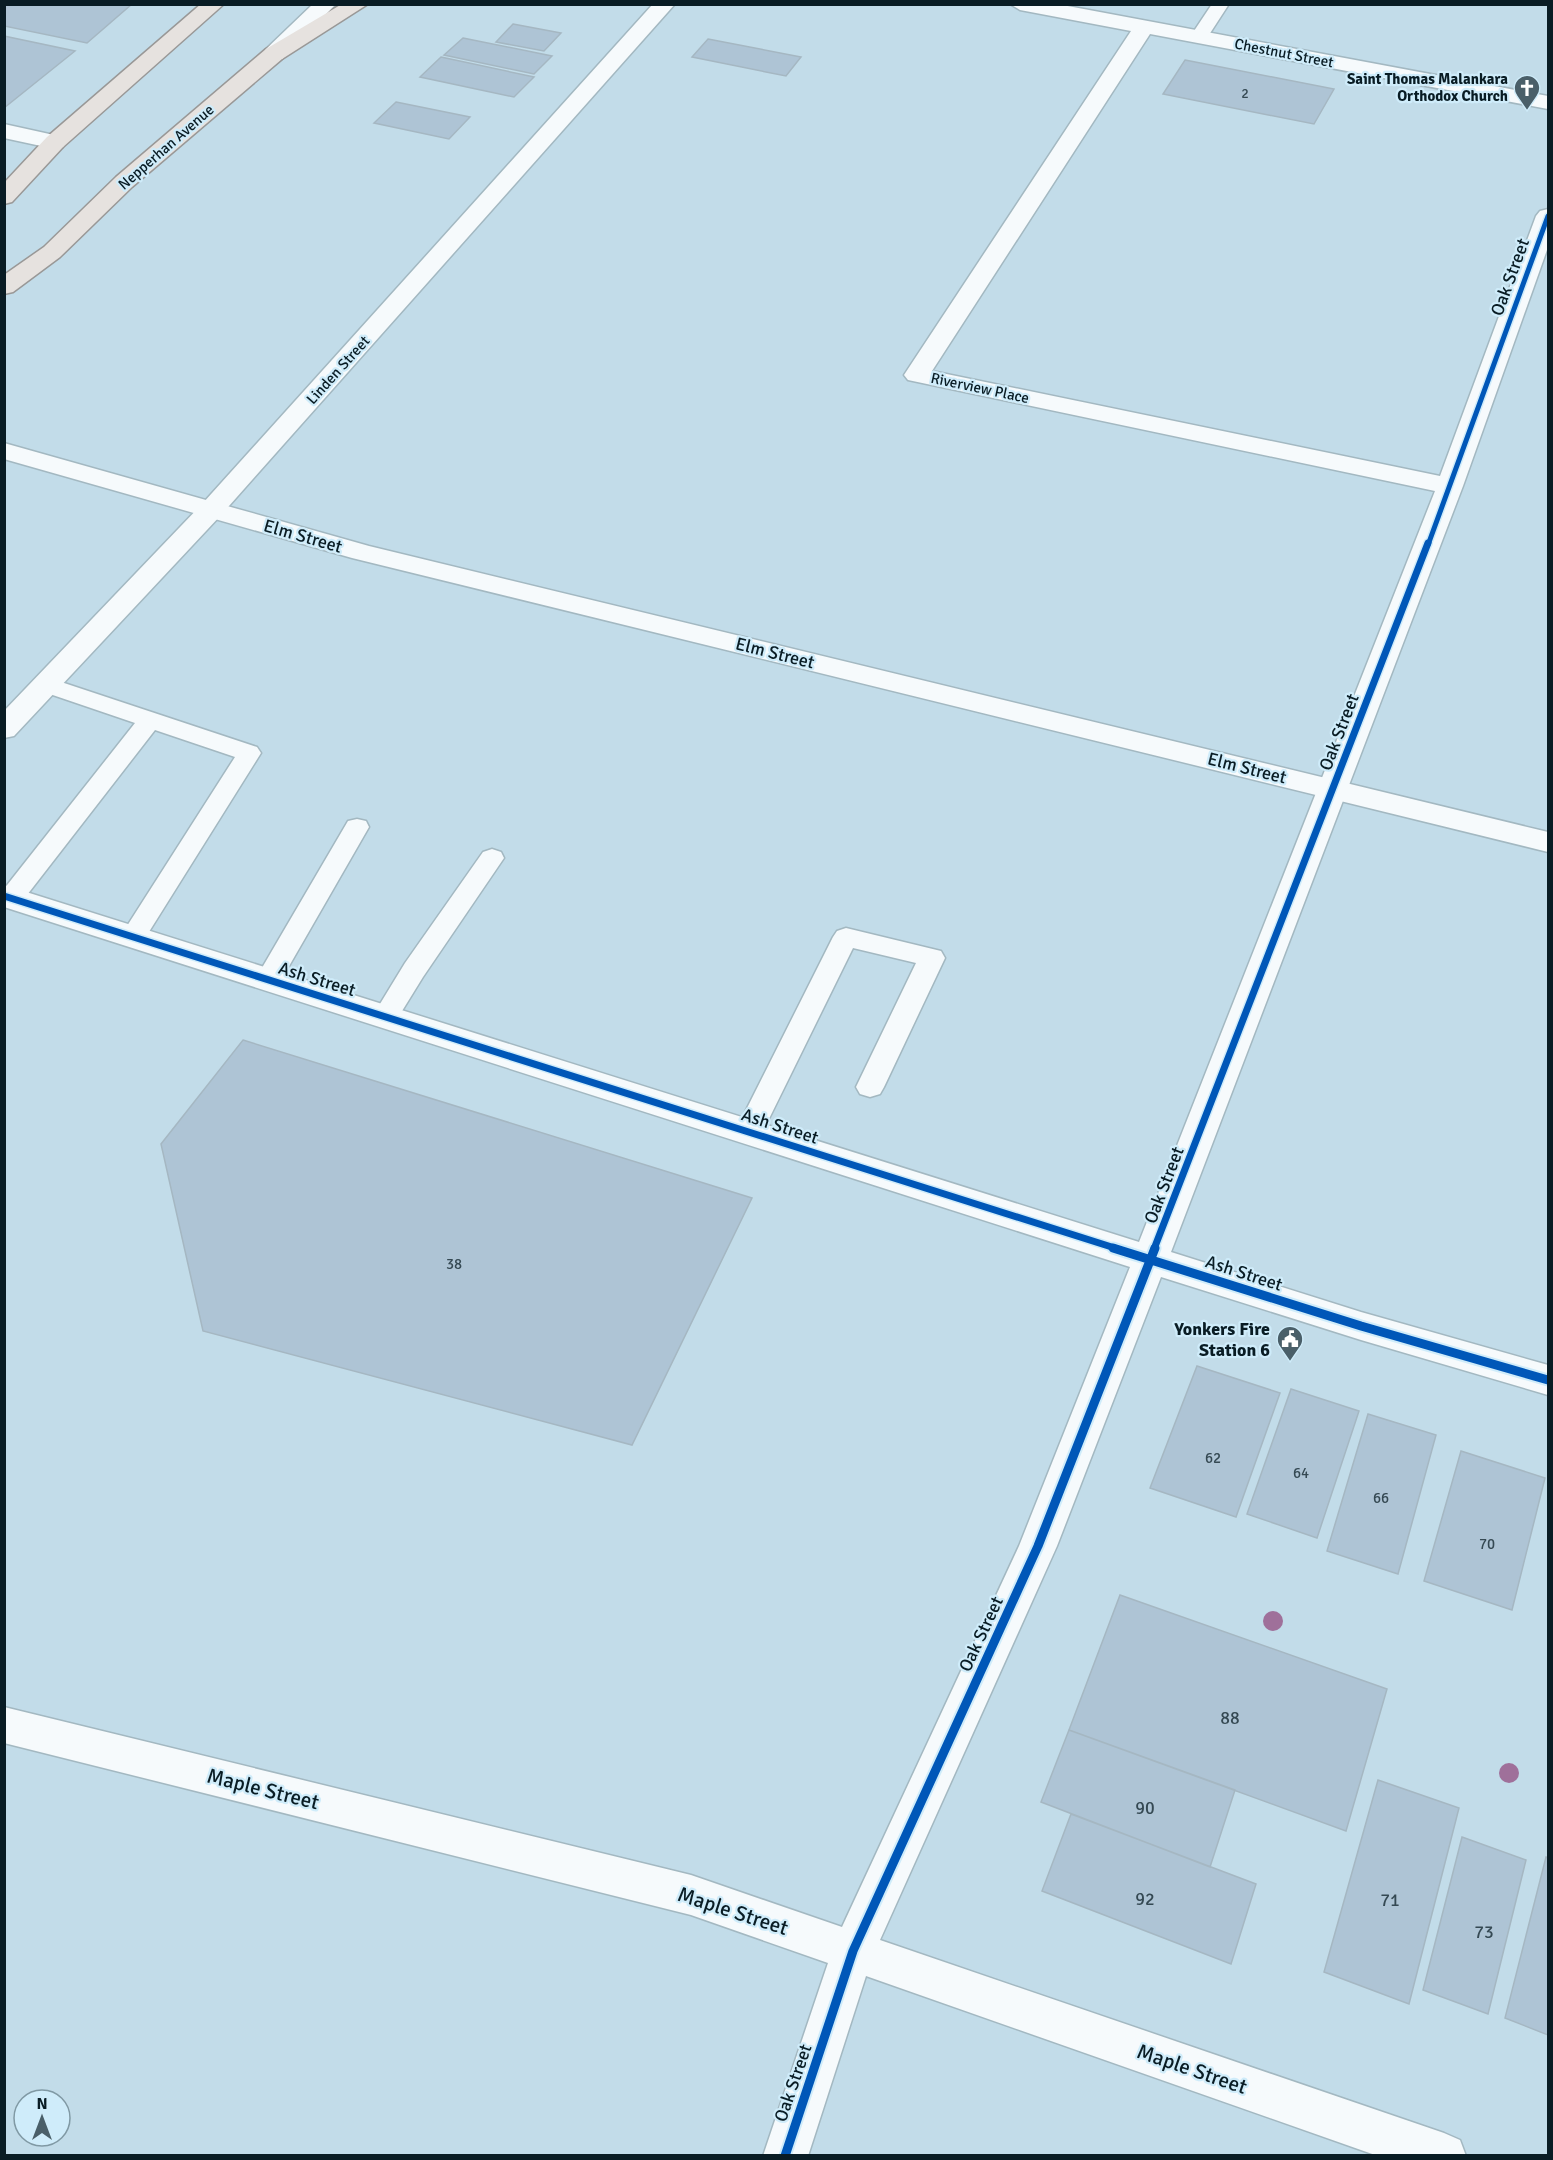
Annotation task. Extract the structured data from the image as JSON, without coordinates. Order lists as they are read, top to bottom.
{
  "streets": {
    "main road": ["Nepperhan Avenue"],
    "street": [
      "Chestnut Street",
      "Oak Street",
      "Linden Street",
      "Riverview Place",
      "Elm Street",
      "Ash Street",
      "Maple Street"
    ]
  },
  "crossings": [
    ["Chestnut Street", "Riverview Place"],
    ["Oak Street", "Riverview Place"],
    ["Oak Street", "Elm Street"],
    ["Oak Street", "Ash Street"],
    ["Oak Street", "Maple Street"],
    ["Linden Street", "Elm Street"]
  ],
  "places": {
    "church": ["Saint Thomas Malankara Orthodox Church"],
    "public building": ["Yonkers Fire Station 6"]
  },
  "house_numbers": [
    "2",
    "38",
    "62",
    "64",
    "66",
    "70",
    "88",
    "90",
    "92",
    "71",
    "73"
  ],
  "north": "top"
}
